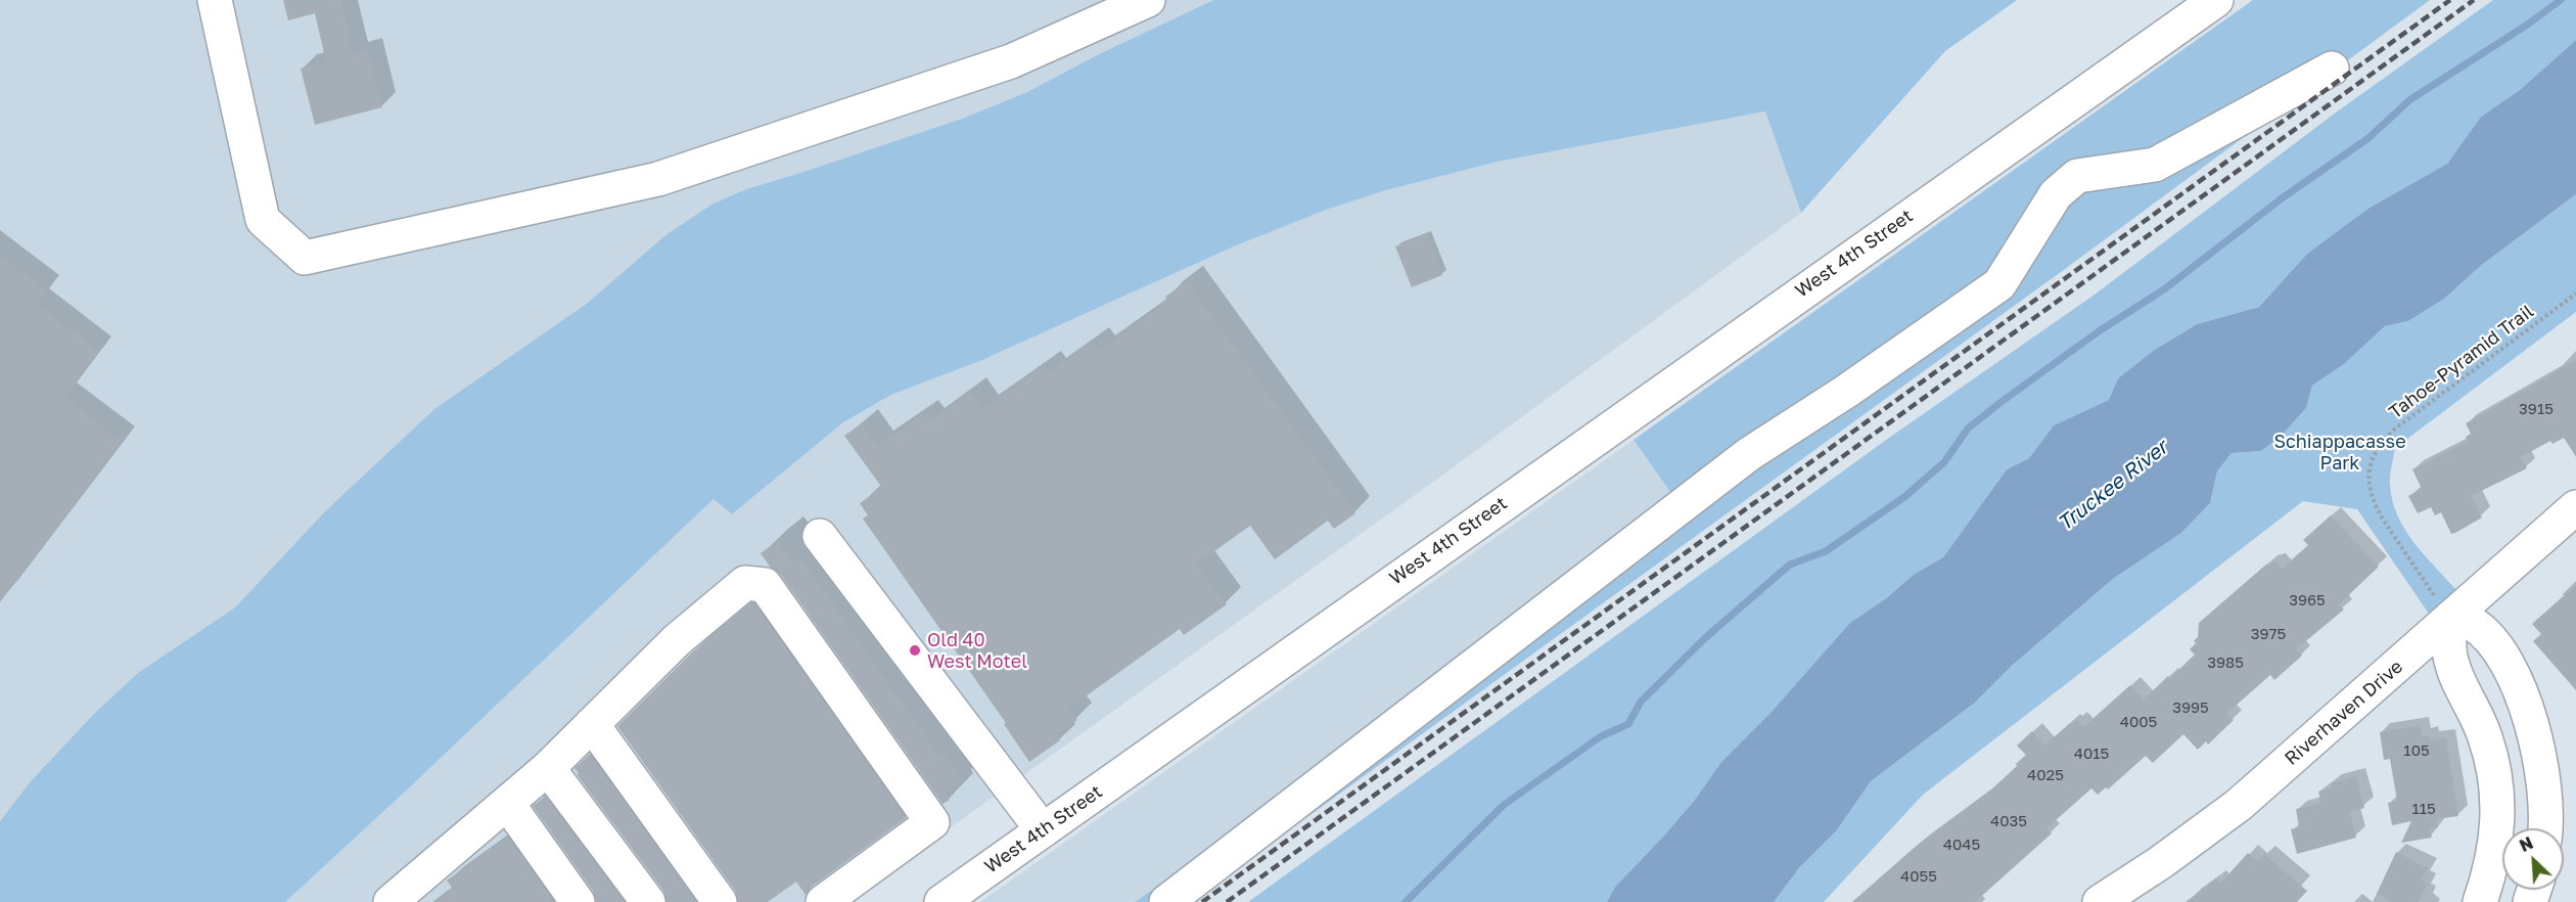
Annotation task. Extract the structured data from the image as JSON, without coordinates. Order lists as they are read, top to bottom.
{
  "streets": {
    "main road": ["West 4th Street", "Riverhaven Drive"],
    "path": ["Tahoe-Pyramid Trail"]
  },
  "crossings": [
    ["Tahoe-Pyramid Trail", "Riverhaven Drive"]
  ],
  "water": ["Truckee River"],
  "parks": ["Schiappacasse Park"],
  "places": ["Old 40 West Motel"],
  "house_numbers": [
    "3915",
    "3965",
    "3975",
    "3985",
    "3995",
    "4005",
    "105",
    "4015",
    "4025",
    "115",
    "4035",
    "4045",
    "4055"
  ],
  "north": "top left"
}
